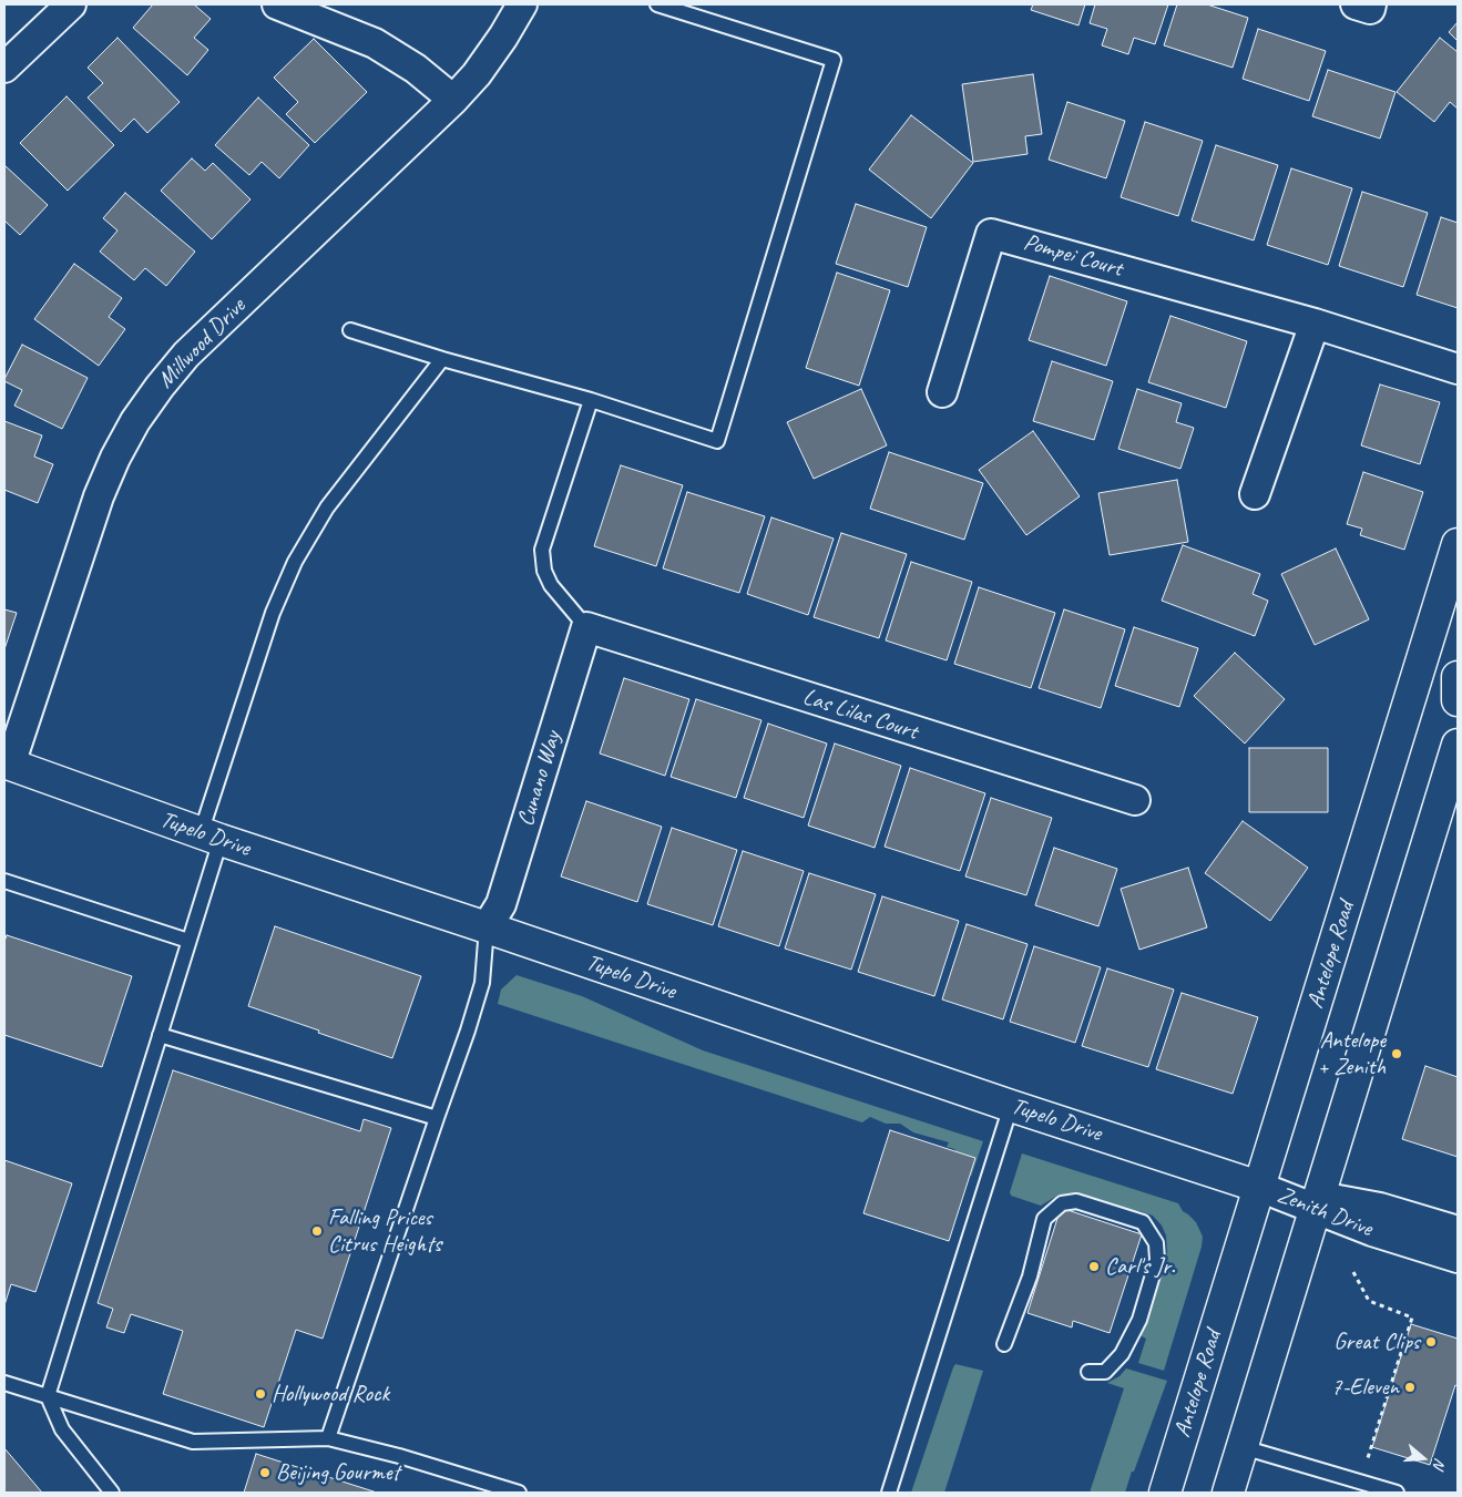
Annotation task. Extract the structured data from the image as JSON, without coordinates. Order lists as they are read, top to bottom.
{
  "streets": {
    "main road": ["Tupelo Drive", "Antelope Road"],
    "street": [
      "Pompei Court",
      "Millwood Drive",
      "Las Lilas Court",
      "Cunano Way",
      "Zenith Drive"
    ]
  },
  "crossings": [
    ["Millwood Drive", "Tupelo Drive"],
    ["Las Lilas Court", "Cunano Way"],
    ["Cunano Way", "Tupelo Drive"],
    ["Tupelo Drive", "Antelope Road"],
    ["Tupelo Drive", "Zenith Drive"],
    ["Antelope Road", "Zenith Drive"]
  ],
  "places": [
    "Antelope + Zenith",
    "Falling Prices Citrus Heights",
    "Carl's Jr.",
    "Great Clips",
    "7-Eleven",
    "Hollywood Rock",
    "Beijing Gourmet"
  ],
  "north": "right"
}
